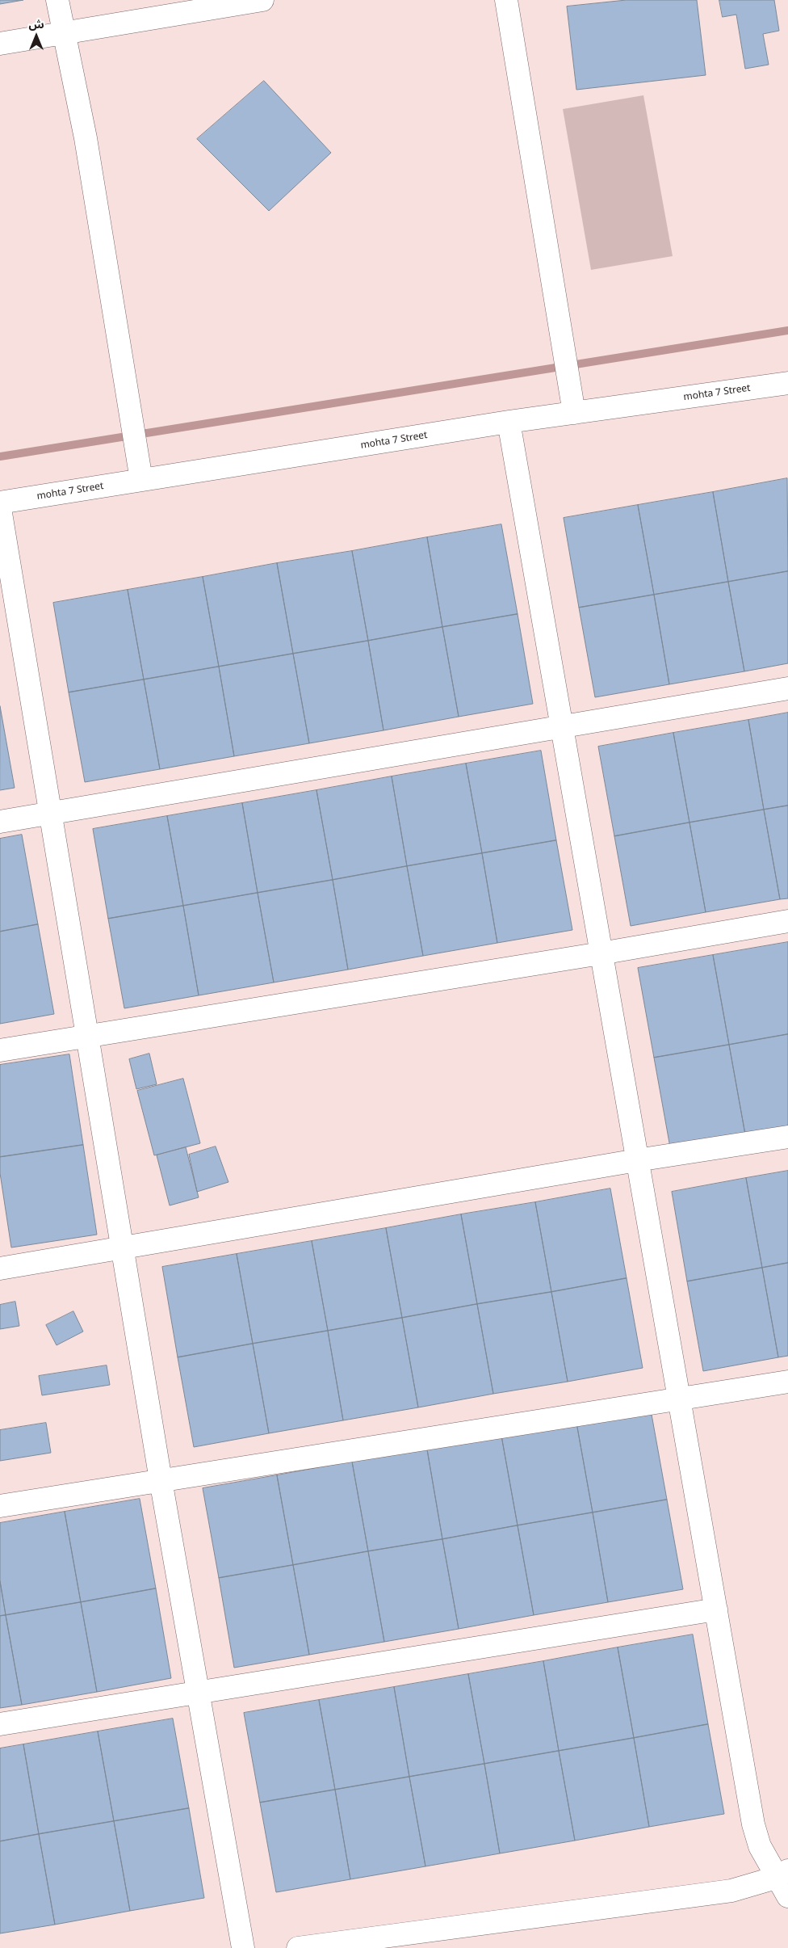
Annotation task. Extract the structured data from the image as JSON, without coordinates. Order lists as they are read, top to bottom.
{
  "streets": {
    "street": ["mohta 7 Street"]
  },
  "north": "top"
}
